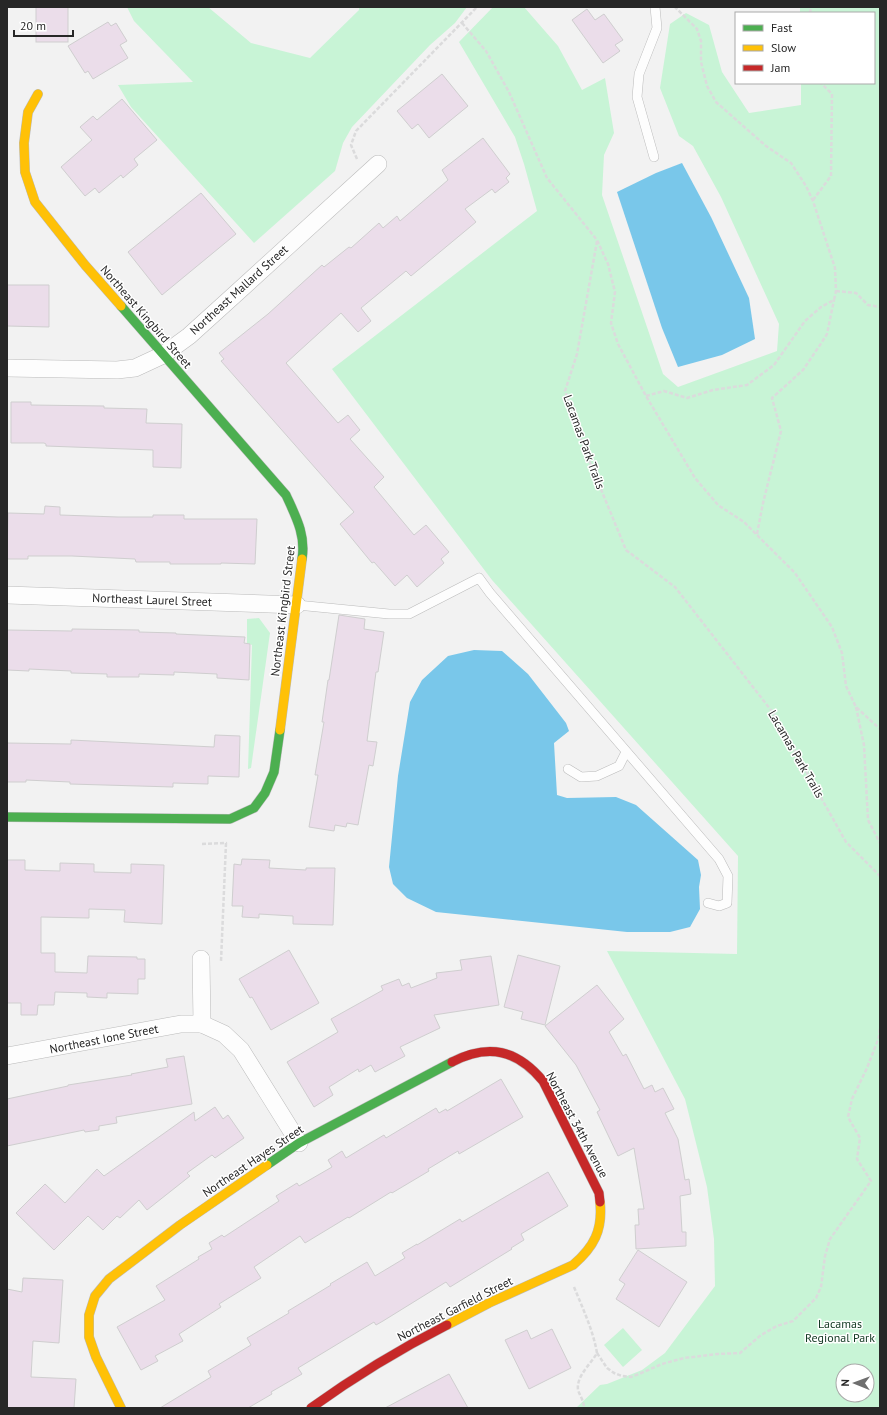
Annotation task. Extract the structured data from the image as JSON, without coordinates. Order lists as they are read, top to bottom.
{
  "streets": {
    "street": [
      "Northeast Mallard Street",
      "Northeast Kingbird Street",
      "Northeast Laurel Street",
      "Northeast Ione Street",
      "Northeast 34th Avenue",
      "Northeast Hayes Street",
      "Northeast Garfield Street"
    ],
    "path": ["Lacamas Park Trails"]
  },
  "crossings": [
    ["Northeast Mallard Street", "Northeast Kingbird Street"],
    ["Northeast Kingbird Street", "Northeast Laurel Street"],
    ["Northeast 34th Avenue", "Northeast Hayes Street"],
    ["Northeast 34th Avenue", "Northeast Garfield Street"]
  ],
  "parks": ["Lacamas Regional Park"],
  "legend": ["Fast", "Slow", "Jam"],
  "scale_bar": "20 m",
  "north": "left"
}
